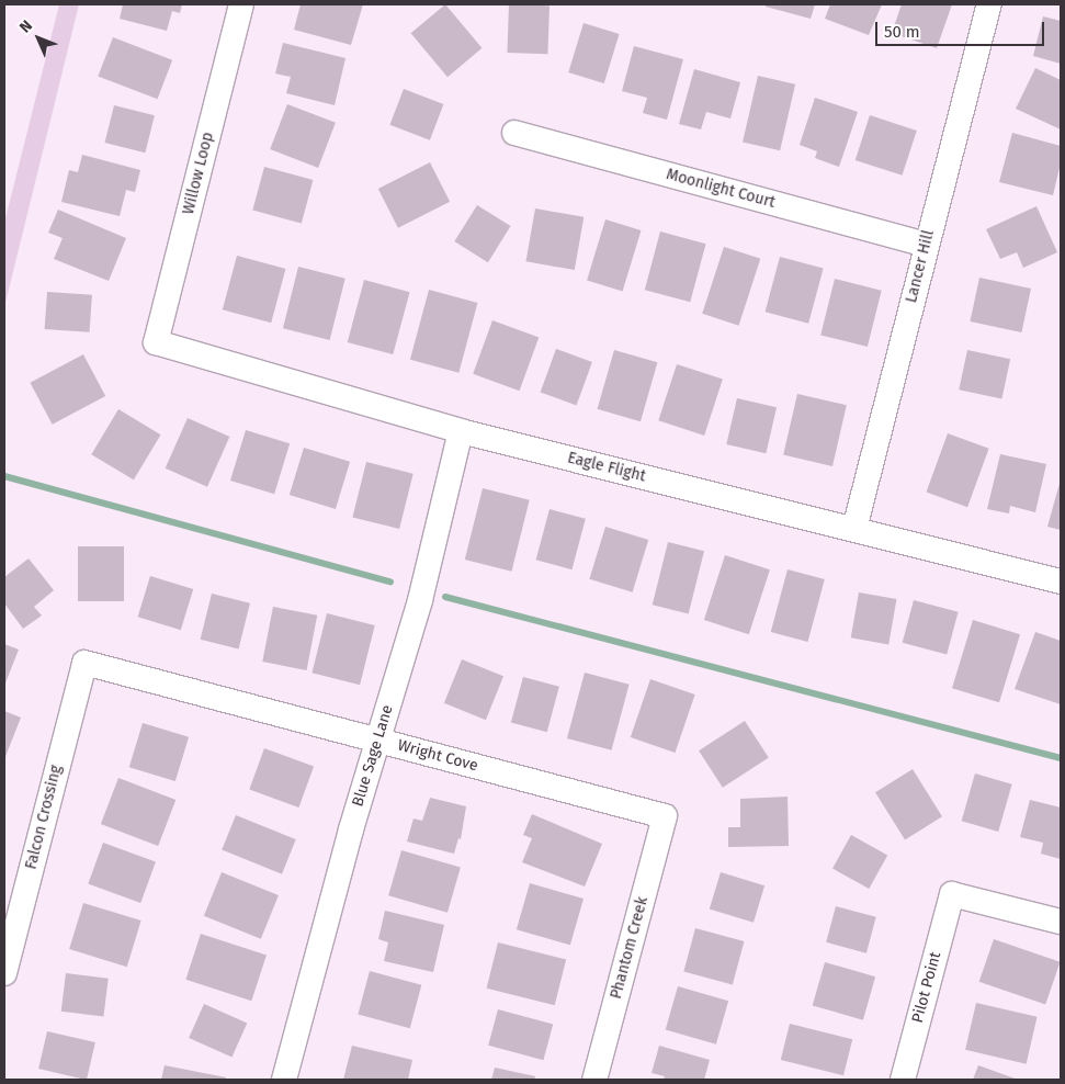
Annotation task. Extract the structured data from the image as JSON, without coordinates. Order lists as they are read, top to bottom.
{
  "streets": {
    "street": [
      "Willow Loop",
      "Moonlight Court",
      "Lancer Hill",
      "Eagle Flight",
      "Blue Sage Lane",
      "Wright Cove",
      "Falcon Crossing",
      "Phantom Creek",
      "Pilot Point"
    ]
  },
  "crossings": [
    ["Willow Loop", "Eagle Flight"],
    ["Moonlight Court", "Lancer Hill"],
    ["Lancer Hill", "Eagle Flight"],
    ["Eagle Flight", "Blue Sage Lane"],
    ["Blue Sage Lane", "Wright Cove"],
    ["Wright Cove", "Falcon Crossing"],
    ["Wright Cove", "Phantom Creek"]
  ],
  "scale_bar": "50 m",
  "north": "top left"
}
